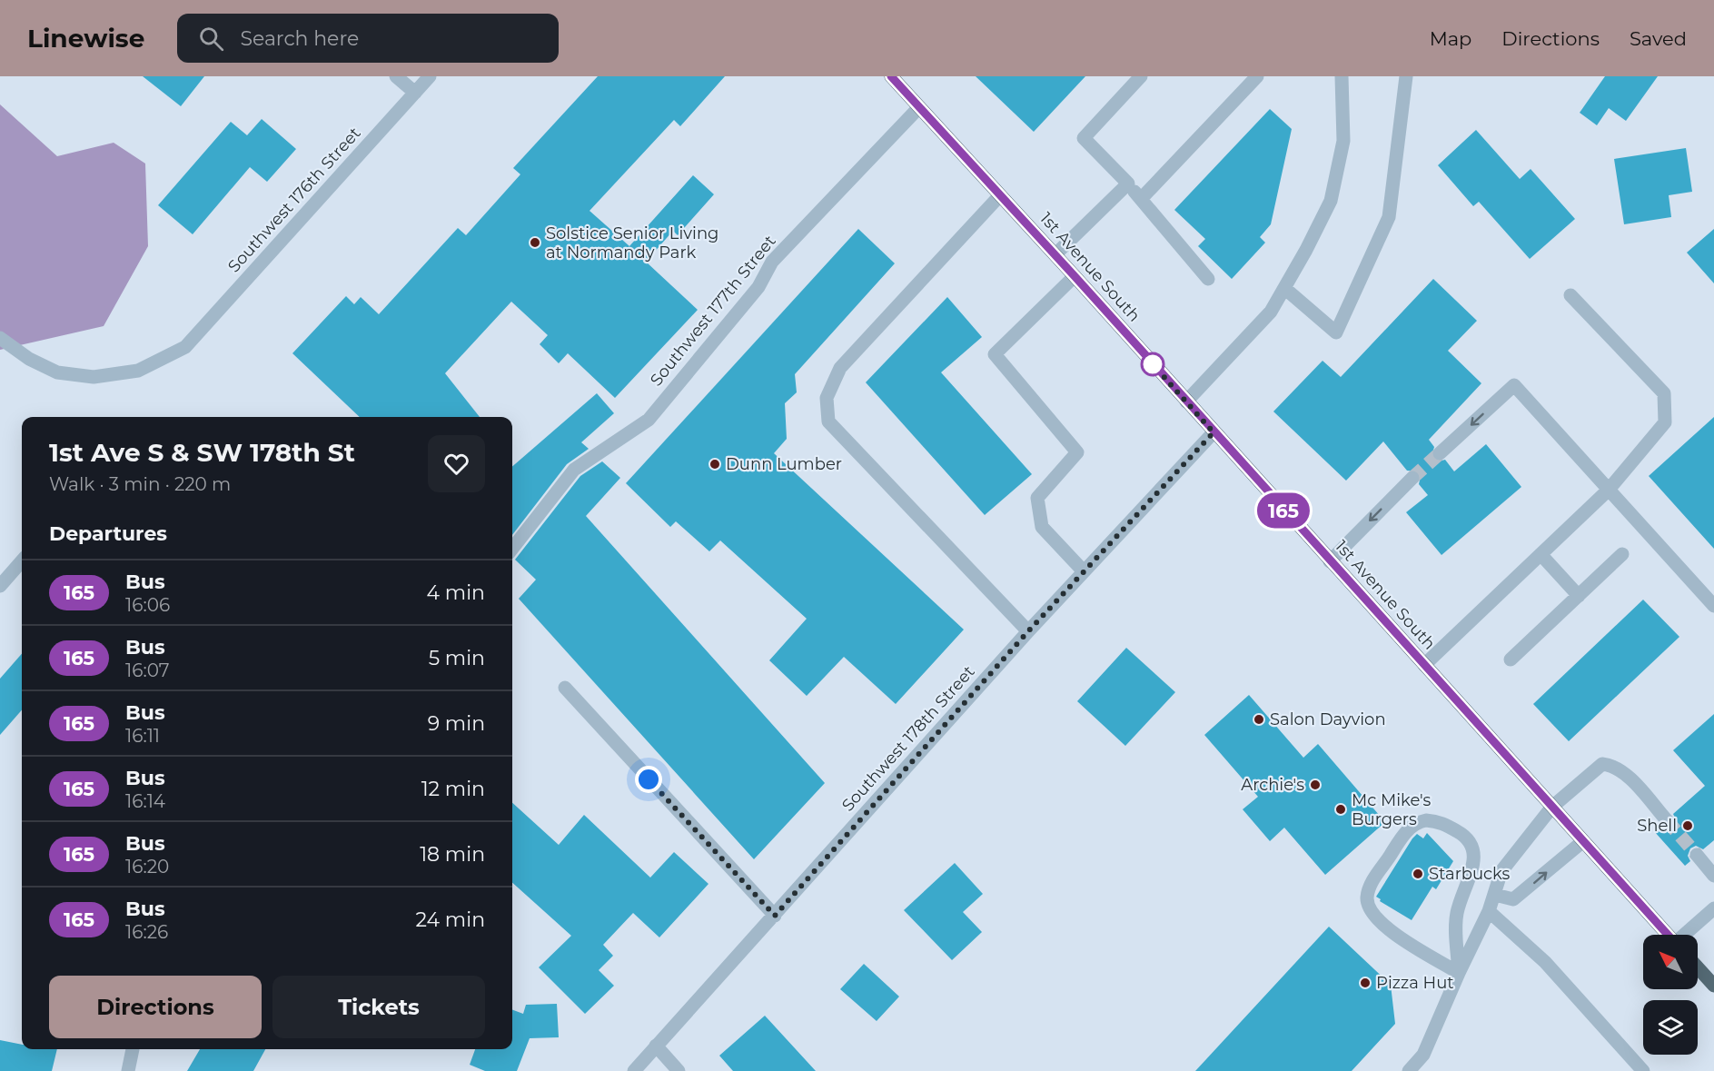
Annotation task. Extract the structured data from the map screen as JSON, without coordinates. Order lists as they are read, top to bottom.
{
  "streets": {
    "main road": ["1st Avenue South"],
    "street": ["Southwest 176th Street", "Southwest 177th Street", "Southwest 178th Street"]
  },
  "crossings": [
    ["1st Avenue South", "Southwest 177th Street"],
    ["1st Avenue South", "Southwest 178th Street"]
  ],
  "places": [
    "Solstice Senior Living at Normandy Park",
    "Dunn Lumber",
    "Salon Dayvion",
    "Archie's",
    "Mc Mike's Burgers",
    "Shell",
    "Starbucks",
    "Pizza Hut"
  ],
  "lines": ["bus line 165"],
  "north": "top left",
  "page": {
    "header": "Linewise",
    "search": "Search here",
    "nav": ["Map", "Directions", "Saved"],
    "on_map": "165",
    "heading": [
      ["1st Ave S & SW 178th St", "Walk · 3 min · 220 m"],
      "Departures"
    ],
    "list": [
      {
        "mark": "165",
        "name": "Bus",
        "note": "16:06",
        "value": "4 min"
      },
      {
        "mark": "165",
        "name": "Bus",
        "note": "16:07",
        "value": "5 min"
      },
      {
        "mark": "165",
        "name": "Bus",
        "note": "16:11",
        "value": "9 min"
      },
      {
        "mark": "165",
        "name": "Bus",
        "note": "16:14",
        "value": "12 min"
      },
      {
        "mark": "165",
        "name": "Bus",
        "note": "16:20",
        "value": "18 min"
      },
      {
        "mark": "165",
        "name": "Bus",
        "note": "16:26",
        "value": "24 min"
      }
    ],
    "buttons": ["Directions", "Tickets"]
  }
}
